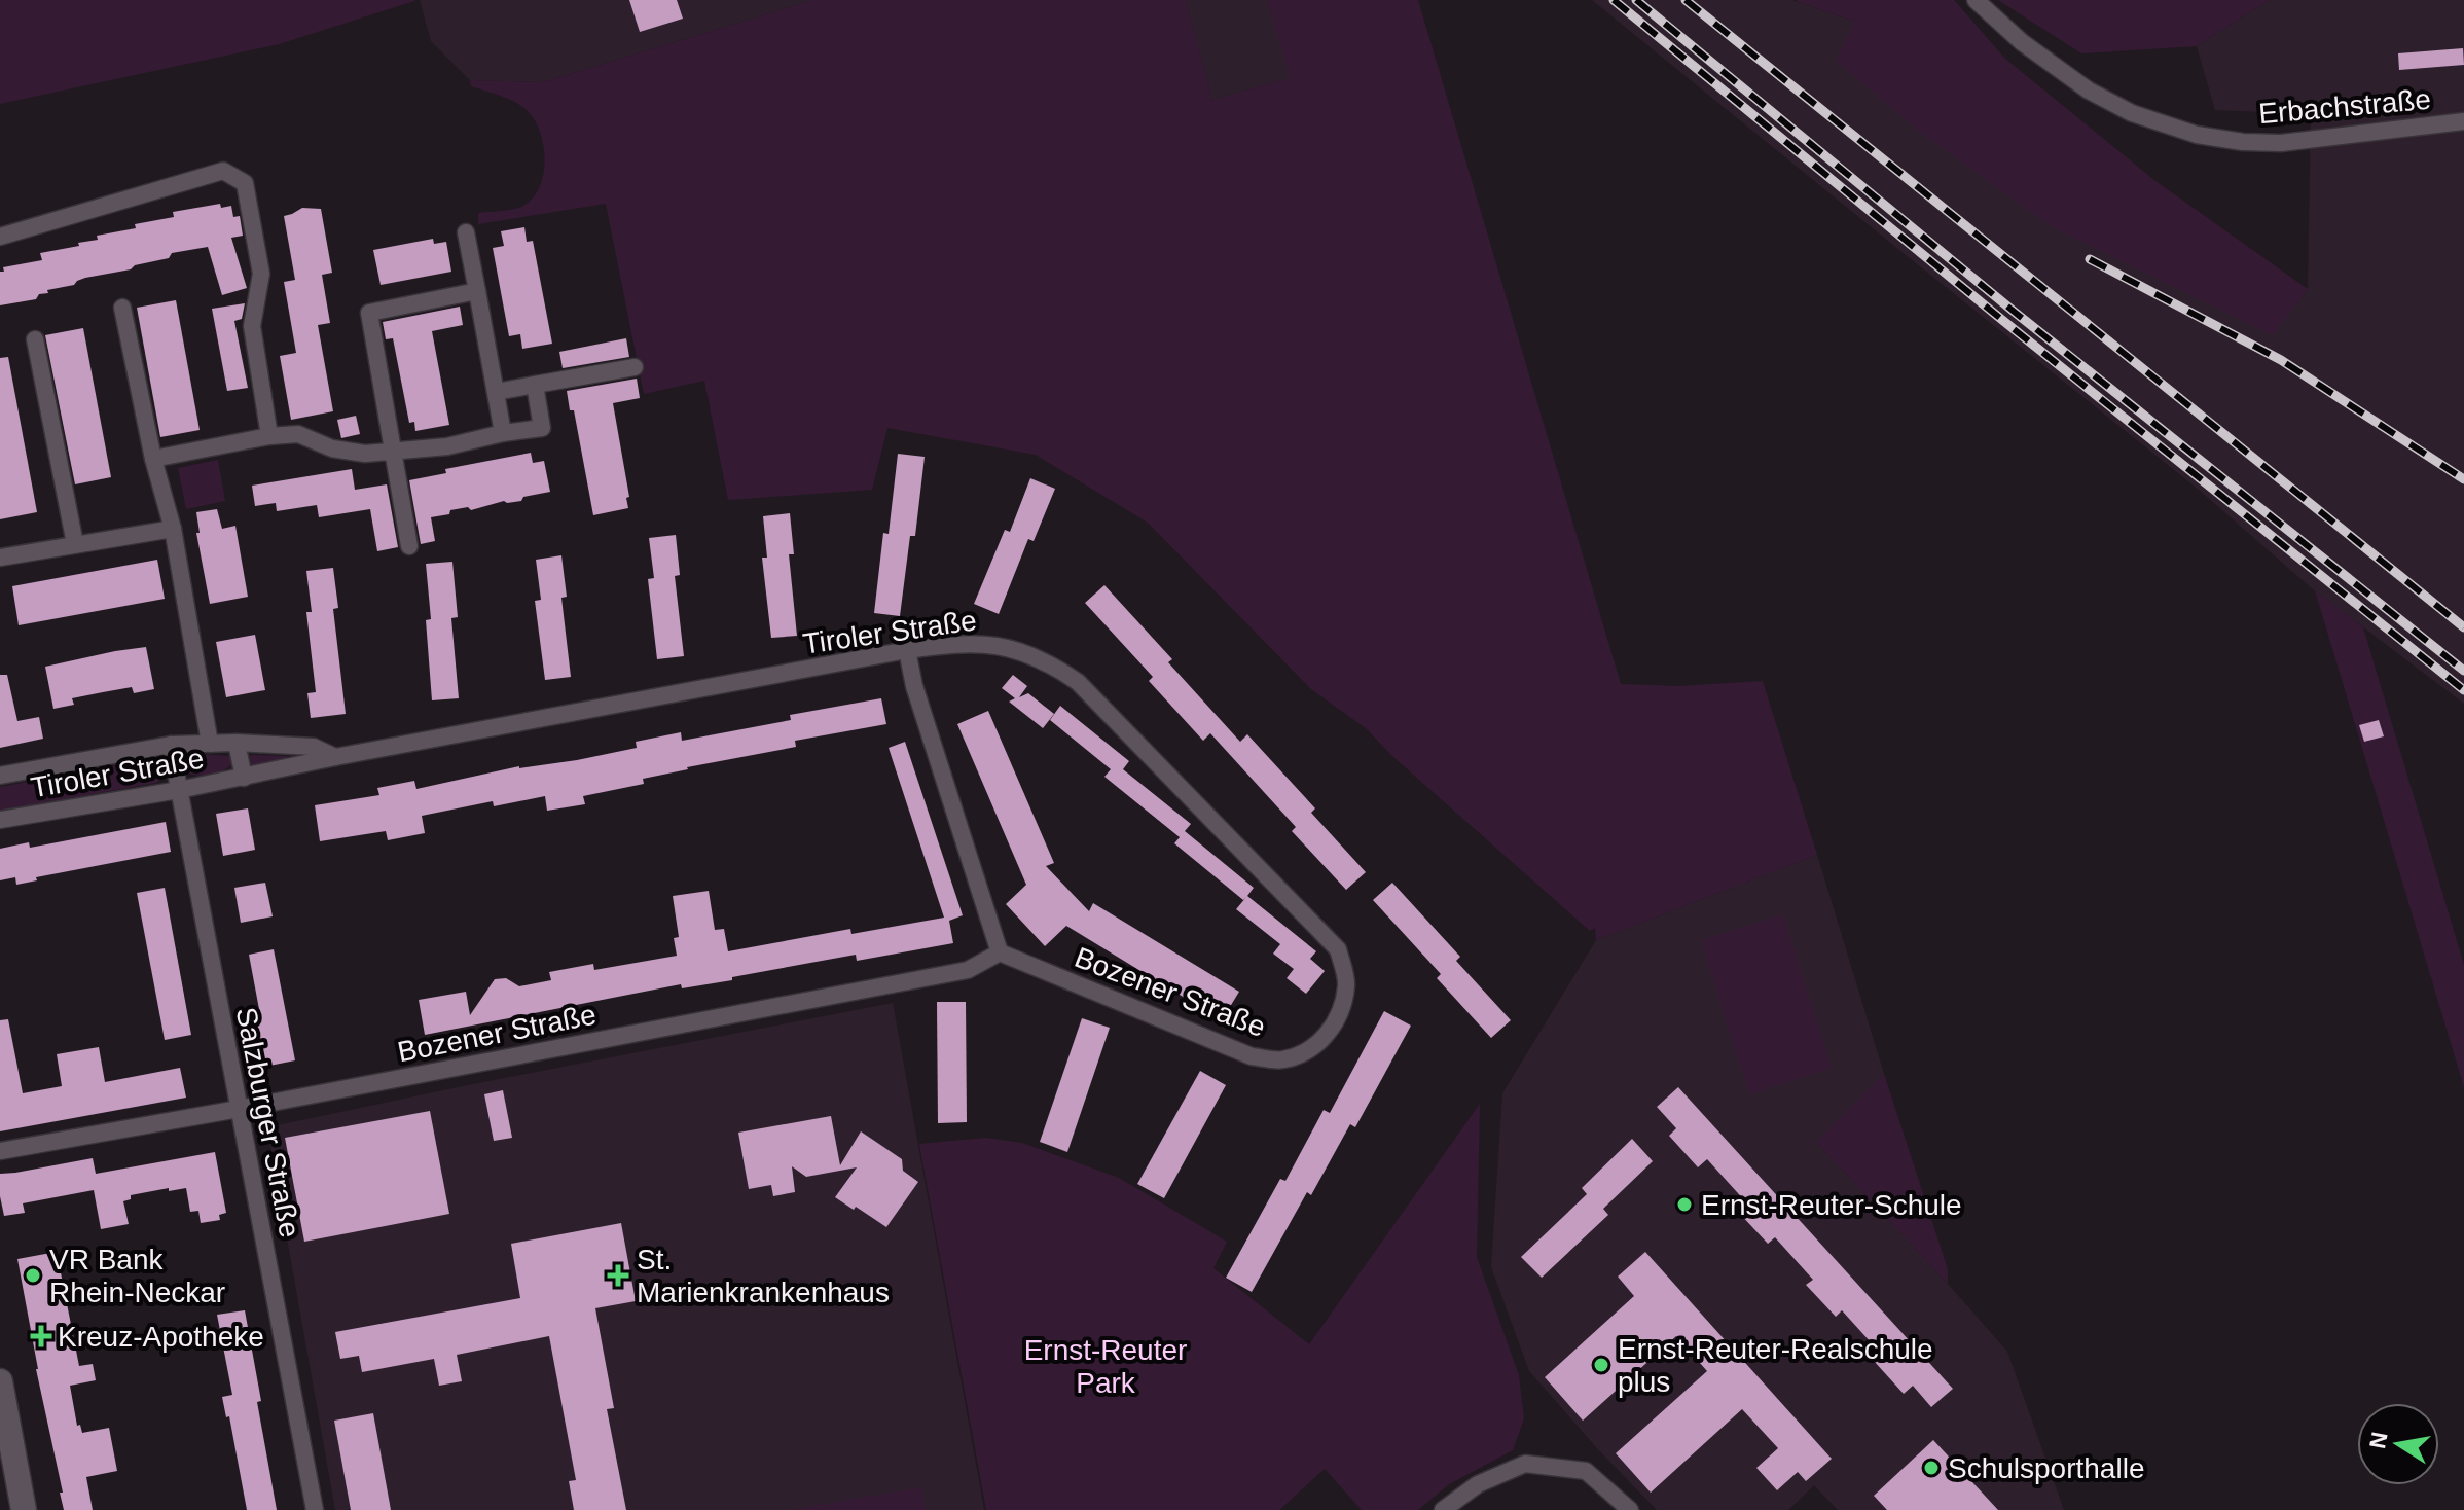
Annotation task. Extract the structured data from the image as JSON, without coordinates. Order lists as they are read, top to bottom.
{
  "streets": {
    "street": [
      "Erbachstraße",
      "Tiroler Straße",
      "Bozener Straße",
      "Salzburger Straße"
    ]
  },
  "crossings": [
    ["Tiroler Straße", "Bozener Straße"],
    ["Tiroler Straße", "Salzburger Straße"],
    ["Bozener Straße", "Salzburger Straße"]
  ],
  "parks": ["Ernst-Reuter Park"],
  "places": {
    "other": [
      "Ernst-Reuter-Schule",
      "VR Bank Rhein-Neckar",
      "Ernst-Reuter-Realschule plus",
      "Schulsporthalle"
    ],
    "health": ["St. Marienkrankenhaus", "Kreuz-Apotheke"]
  },
  "north": "left"
}
